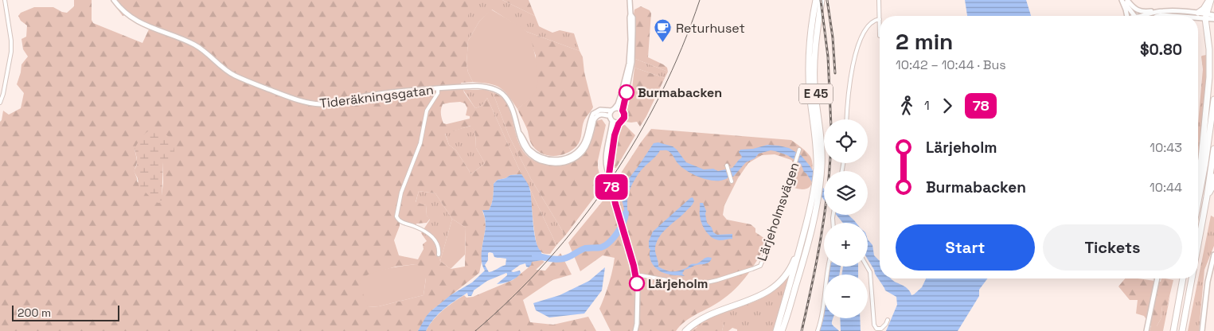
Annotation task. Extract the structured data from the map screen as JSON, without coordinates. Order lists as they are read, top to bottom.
{
  "streets": {
    "highway": ["E 45"],
    "street": ["Tideräkningsgatan", "Lärjeholmsvägen"]
  },
  "places": {
    "cafe": ["Returhuset"],
    "other": ["Burmabacken", "Lärjeholm"]
  },
  "lines": ["bus line 78"],
  "scale_bar": "200 m",
  "page": {
    "on_map": "78",
    "heading": ["2 min", "10:42 – 10:44 · Bus", "$0.80"],
    "legs": ["1", "78"],
    "map_buttons": ["+", "−"],
    "list": [
      {
        "name": "Lärjeholm",
        "value": "10:43"
      },
      {
        "name": "Burmabacken",
        "value": "10:44"
      }
    ],
    "buttons": ["Start", "Tickets"],
    "scale": "200 m"
  }
}
